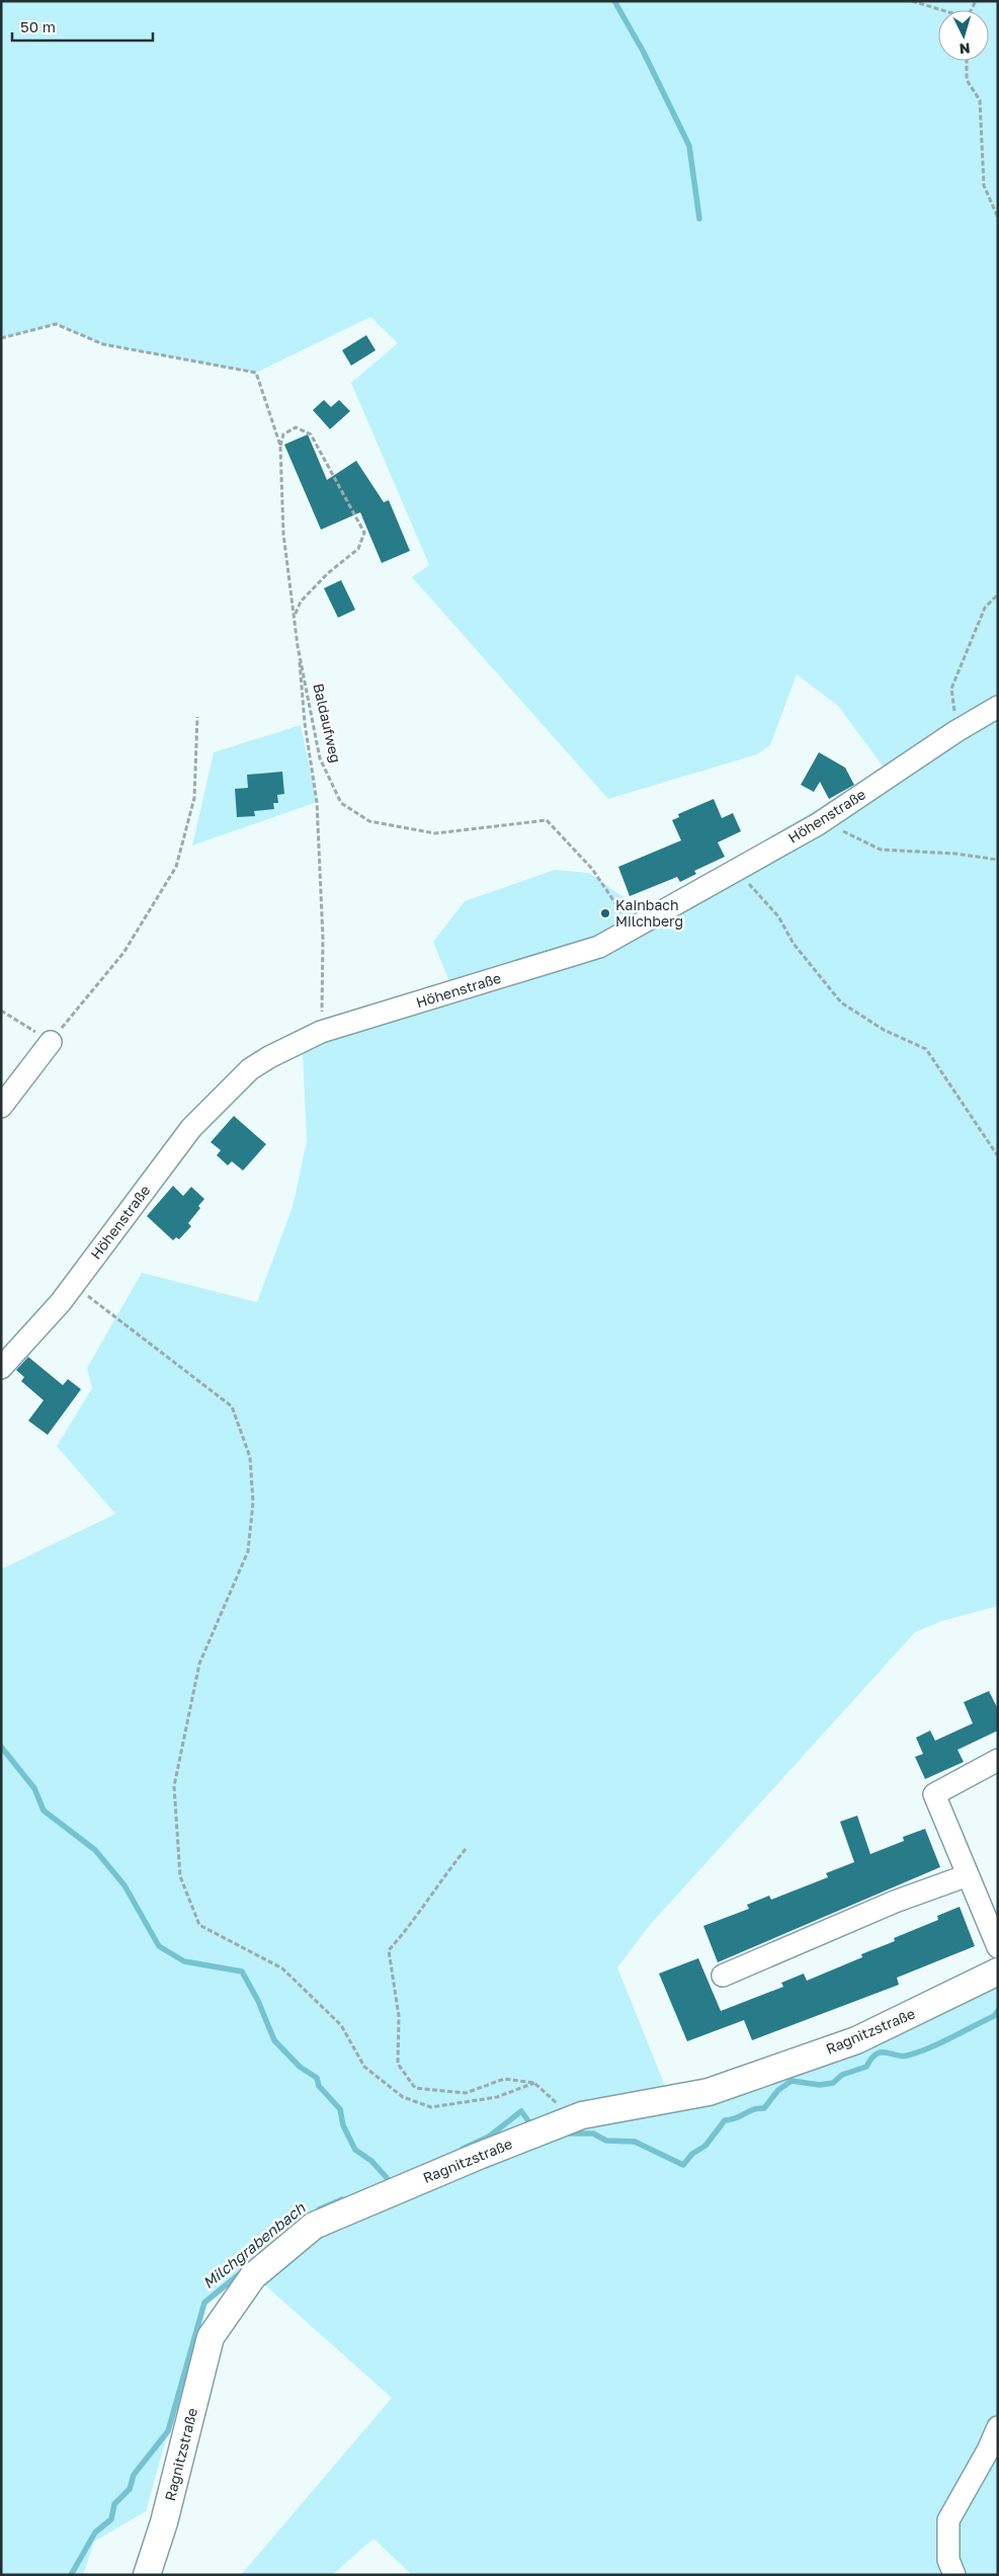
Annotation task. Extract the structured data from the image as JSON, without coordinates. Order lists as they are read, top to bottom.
{
  "streets": {
    "main road": ["Ragnitzstraße"],
    "street": ["Höhenstraße"],
    "path": ["Baldaufweg"]
  },
  "crossings": [
    ["Baldaufweg", "Höhenstraße"]
  ],
  "water": ["Milchgrabenbach"],
  "places": ["Kainbach Milchberg"],
  "scale_bar": "50 m",
  "north": "bottom"
}
